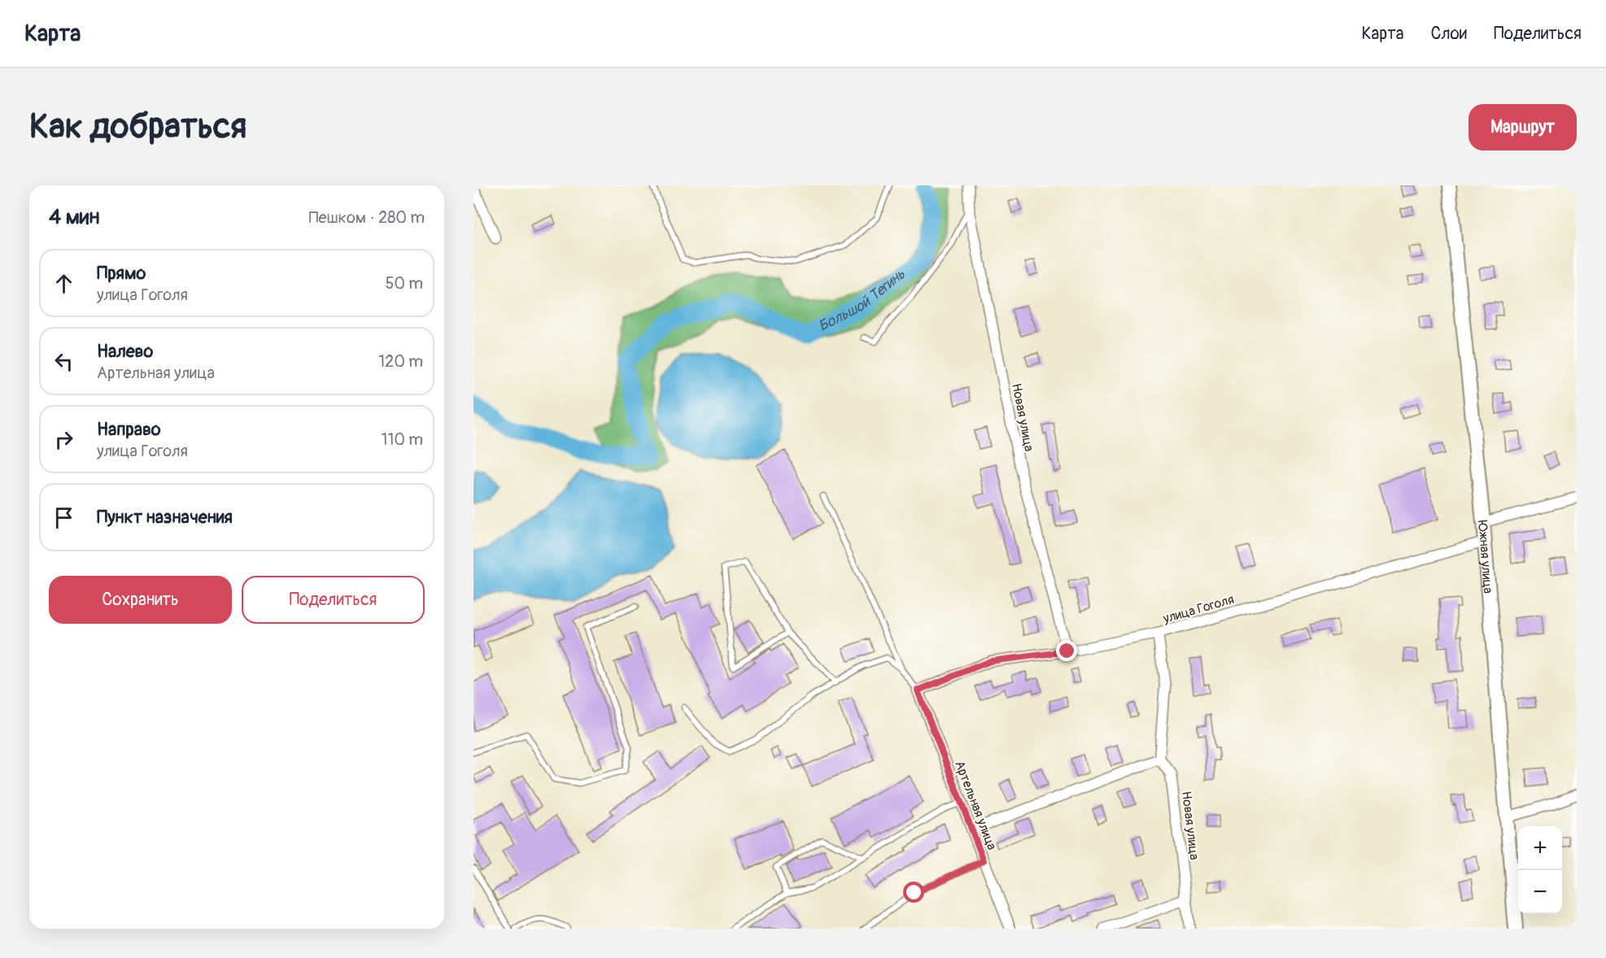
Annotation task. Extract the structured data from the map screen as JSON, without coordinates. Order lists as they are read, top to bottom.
{
  "streets": {
    "street": [
      "Новая улица",
      "Южная улица",
      "улица Гоголя",
      "Артельная улица"
    ]
  },
  "crossings": [
    ["Новая улица", "улица Гоголя"],
    ["Южная улица", "улица Гоголя"],
    ["улица Гоголя", "Артельная улица"]
  ],
  "water": ["Большой Тегинь"],
  "page": {
    "header": "Карта",
    "nav": ["Карта", "Слои", "Поделиться"],
    "buttons": [
      "Маршрут",
      ["Сохранить", "Поделиться"]
    ],
    "title": "Как добраться",
    "heading": ["4 мин", "Пешком · 280 m"],
    "list": [
      ["Прямо", "улица Гоголя", "50 m"],
      ["Налево", "Артельная улица", "120 m"],
      ["Направо", "улица Гоголя", "110 m"],
      "Пункт назначения"
    ],
    "map_buttons": ["+", "−"]
  }
}
